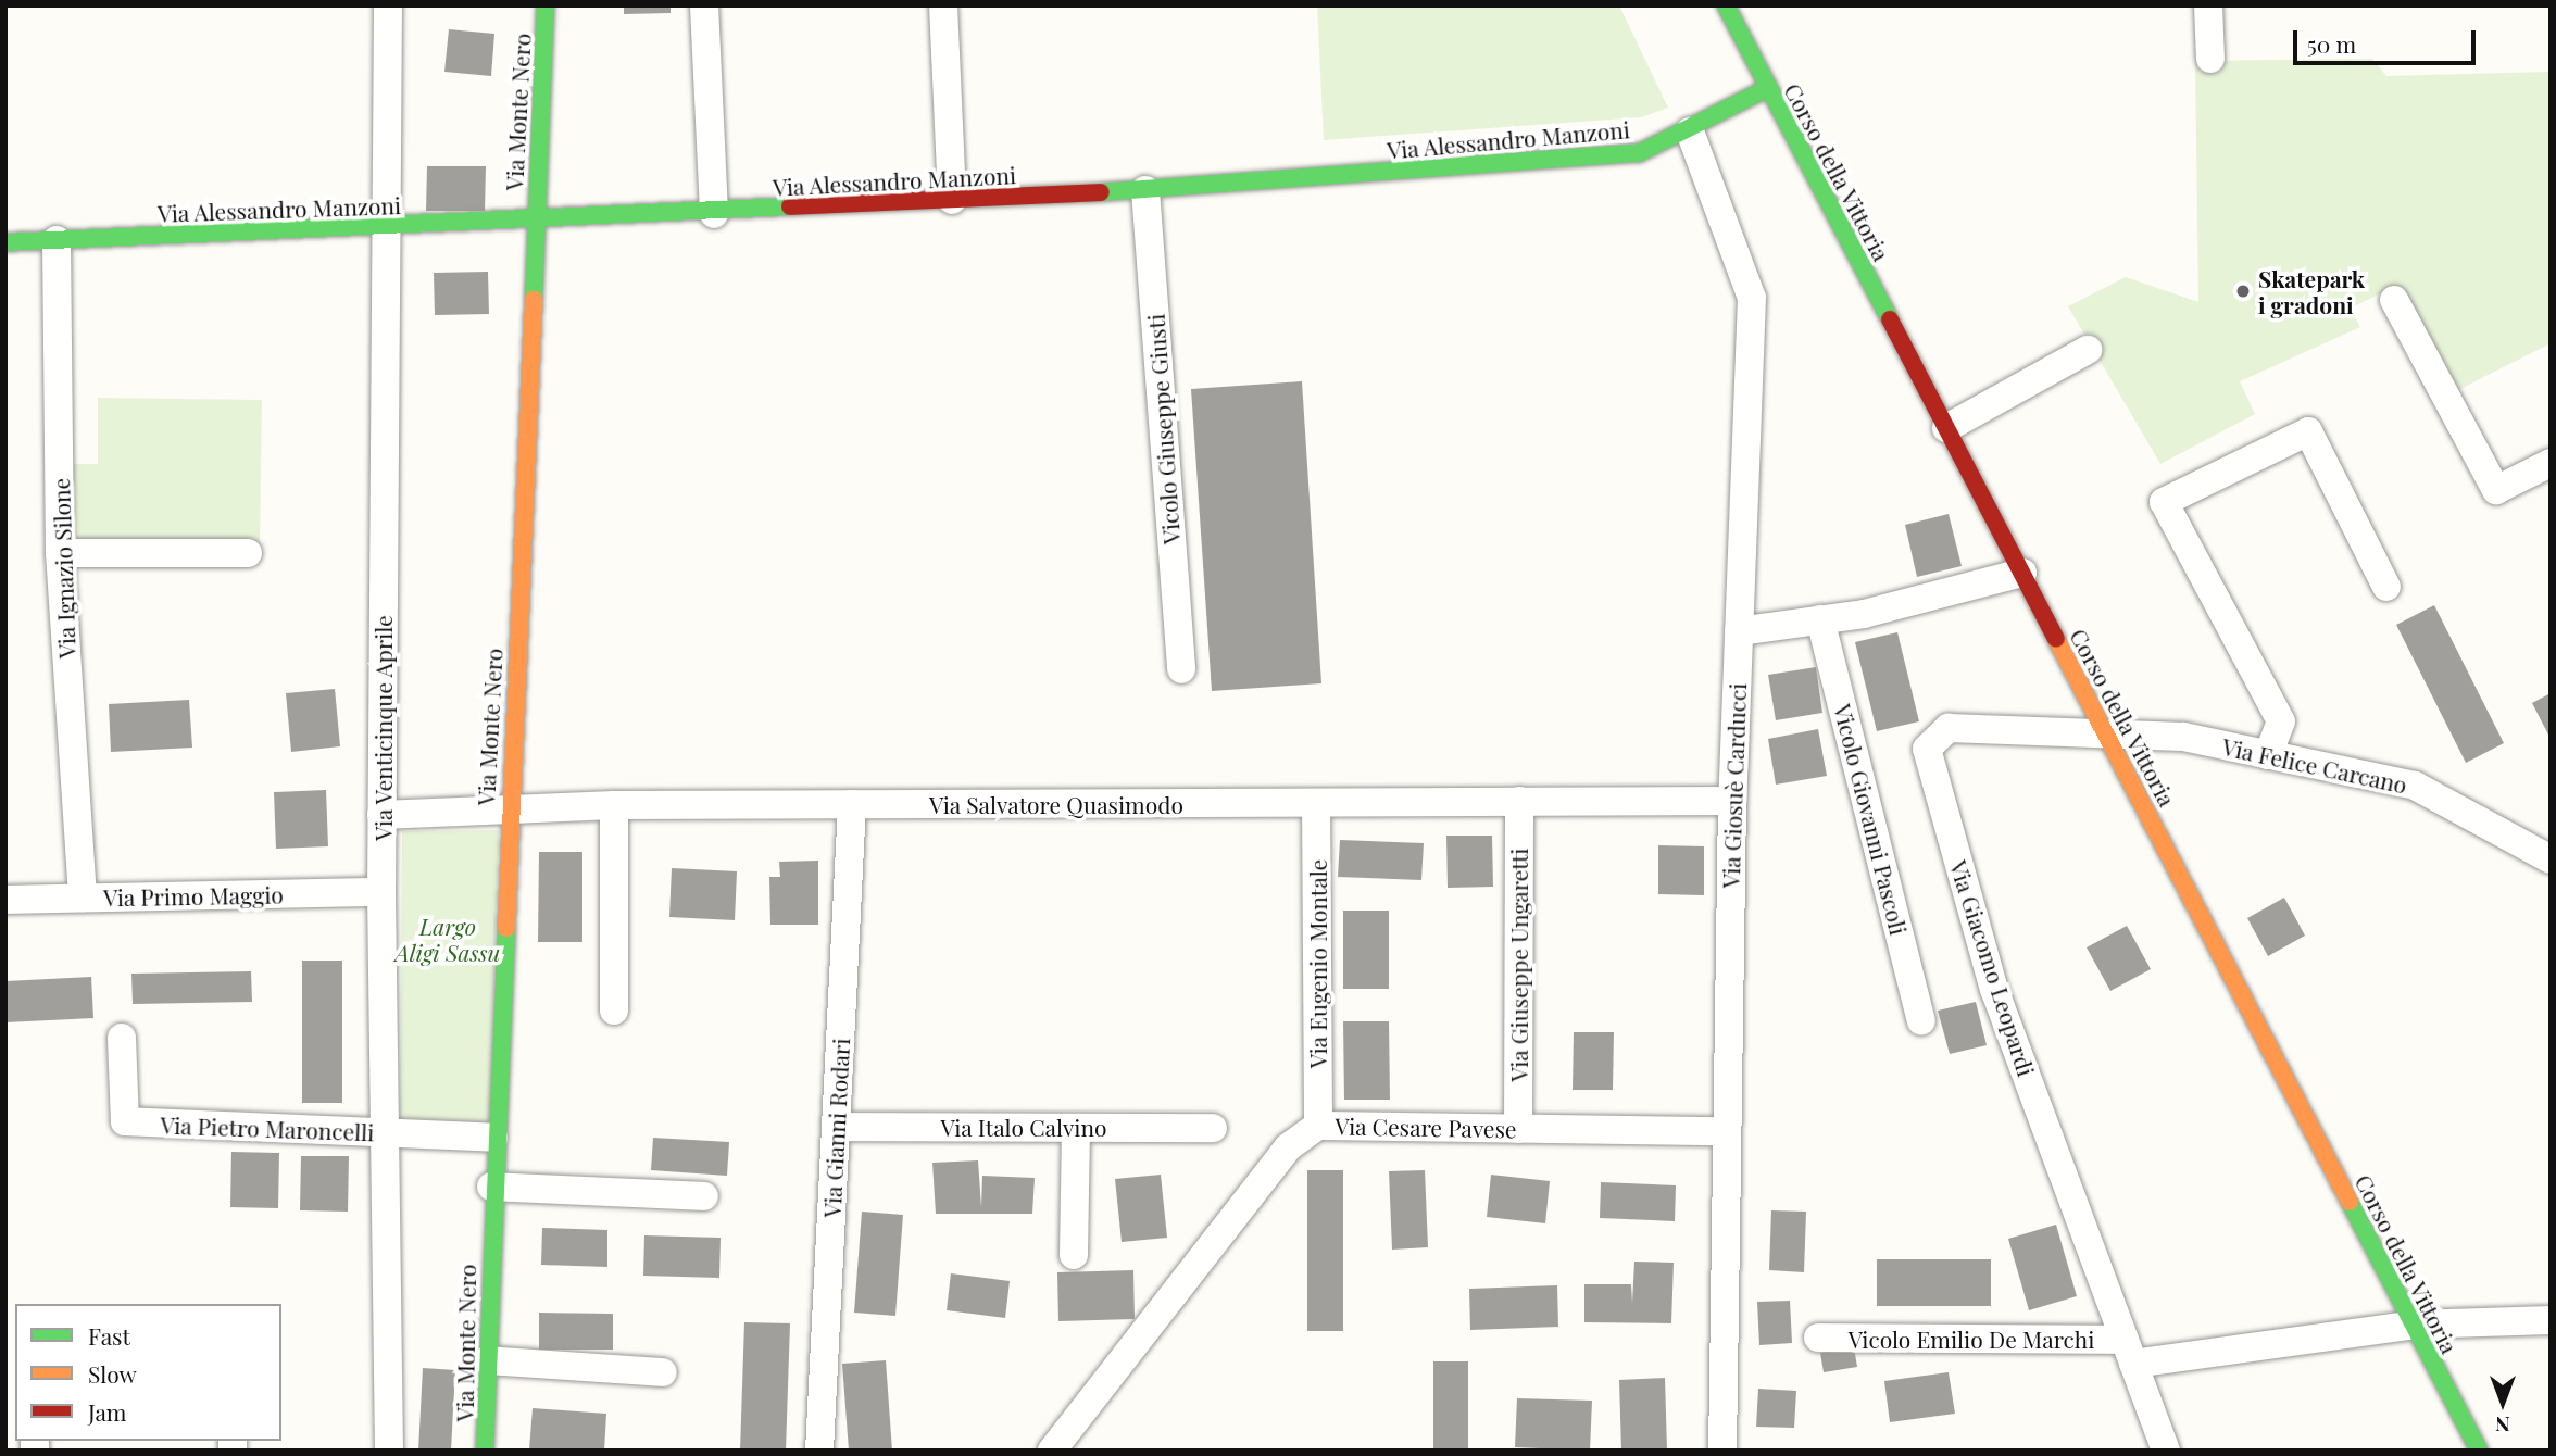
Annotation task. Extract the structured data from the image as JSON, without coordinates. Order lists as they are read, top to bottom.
{
  "streets": {
    "street": [
      "Via Monte Nero",
      "Via Alessandro Manzoni",
      "Corso della Vittoria",
      "Vicolo Giuseppe Giusti",
      "Via Ignazio Silone",
      "Via Venticinque Aprile",
      "Via Felice Carcano",
      "Via Giosuè Carducci",
      "Via Salvatore Quasimodo",
      "Vicolo Giovanni Pascoli",
      "Via Primo Maggio",
      "Via Eugenio Montale",
      "Via Giuseppe Ungaretti",
      "Via Giacomo Leopardi",
      "Via Italo Calvino",
      "Via Cesare Pavese",
      "Via Pietro Maroncelli",
      "Via Gianni Rodari",
      "Vicolo Emilio De Marchi"
    ]
  },
  "crossings": [
    ["Via Monte Nero", "Via Alessandro Manzoni"],
    ["Via Monte Nero", "Via Salvatore Quasimodo"],
    ["Via Monte Nero", "Via Pietro Maroncelli"],
    ["Via Alessandro Manzoni", "Corso della Vittoria"],
    ["Via Alessandro Manzoni", "Vicolo Giuseppe Giusti"],
    ["Via Alessandro Manzoni", "Via Ignazio Silone"],
    ["Via Alessandro Manzoni", "Via Venticinque Aprile"],
    ["Via Alessandro Manzoni", "Via Giosuè Carducci"],
    ["Corso della Vittoria", "Via Felice Carcano"],
    ["Corso della Vittoria", "Via Giacomo Leopardi"],
    ["Via Ignazio Silone", "Via Primo Maggio"],
    ["Via Venticinque Aprile", "Via Salvatore Quasimodo"],
    ["Via Venticinque Aprile", "Via Primo Maggio"],
    ["Via Venticinque Aprile", "Via Pietro Maroncelli"],
    ["Via Felice Carcano", "Via Giacomo Leopardi"],
    ["Via Giosuè Carducci", "Via Salvatore Quasimodo"],
    ["Via Giosuè Carducci", "Via Cesare Pavese"],
    ["Via Salvatore Quasimodo", "Via Eugenio Montale"],
    ["Via Salvatore Quasimodo", "Via Giuseppe Ungaretti"],
    ["Via Salvatore Quasimodo", "Via Gianni Rodari"],
    ["Via Eugenio Montale", "Via Cesare Pavese"],
    ["Via Giuseppe Ungaretti", "Via Cesare Pavese"],
    ["Via Giacomo Leopardi", "Vicolo Emilio De Marchi"],
    ["Via Italo Calvino", "Via Gianni Rodari"]
  ],
  "parks": ["Largo Aligi Sassu"],
  "places": ["Skatepark i gradoni"],
  "legend": ["Fast", "Slow", "Jam"],
  "scale_bar": "50 m",
  "north": "bottom"
}
